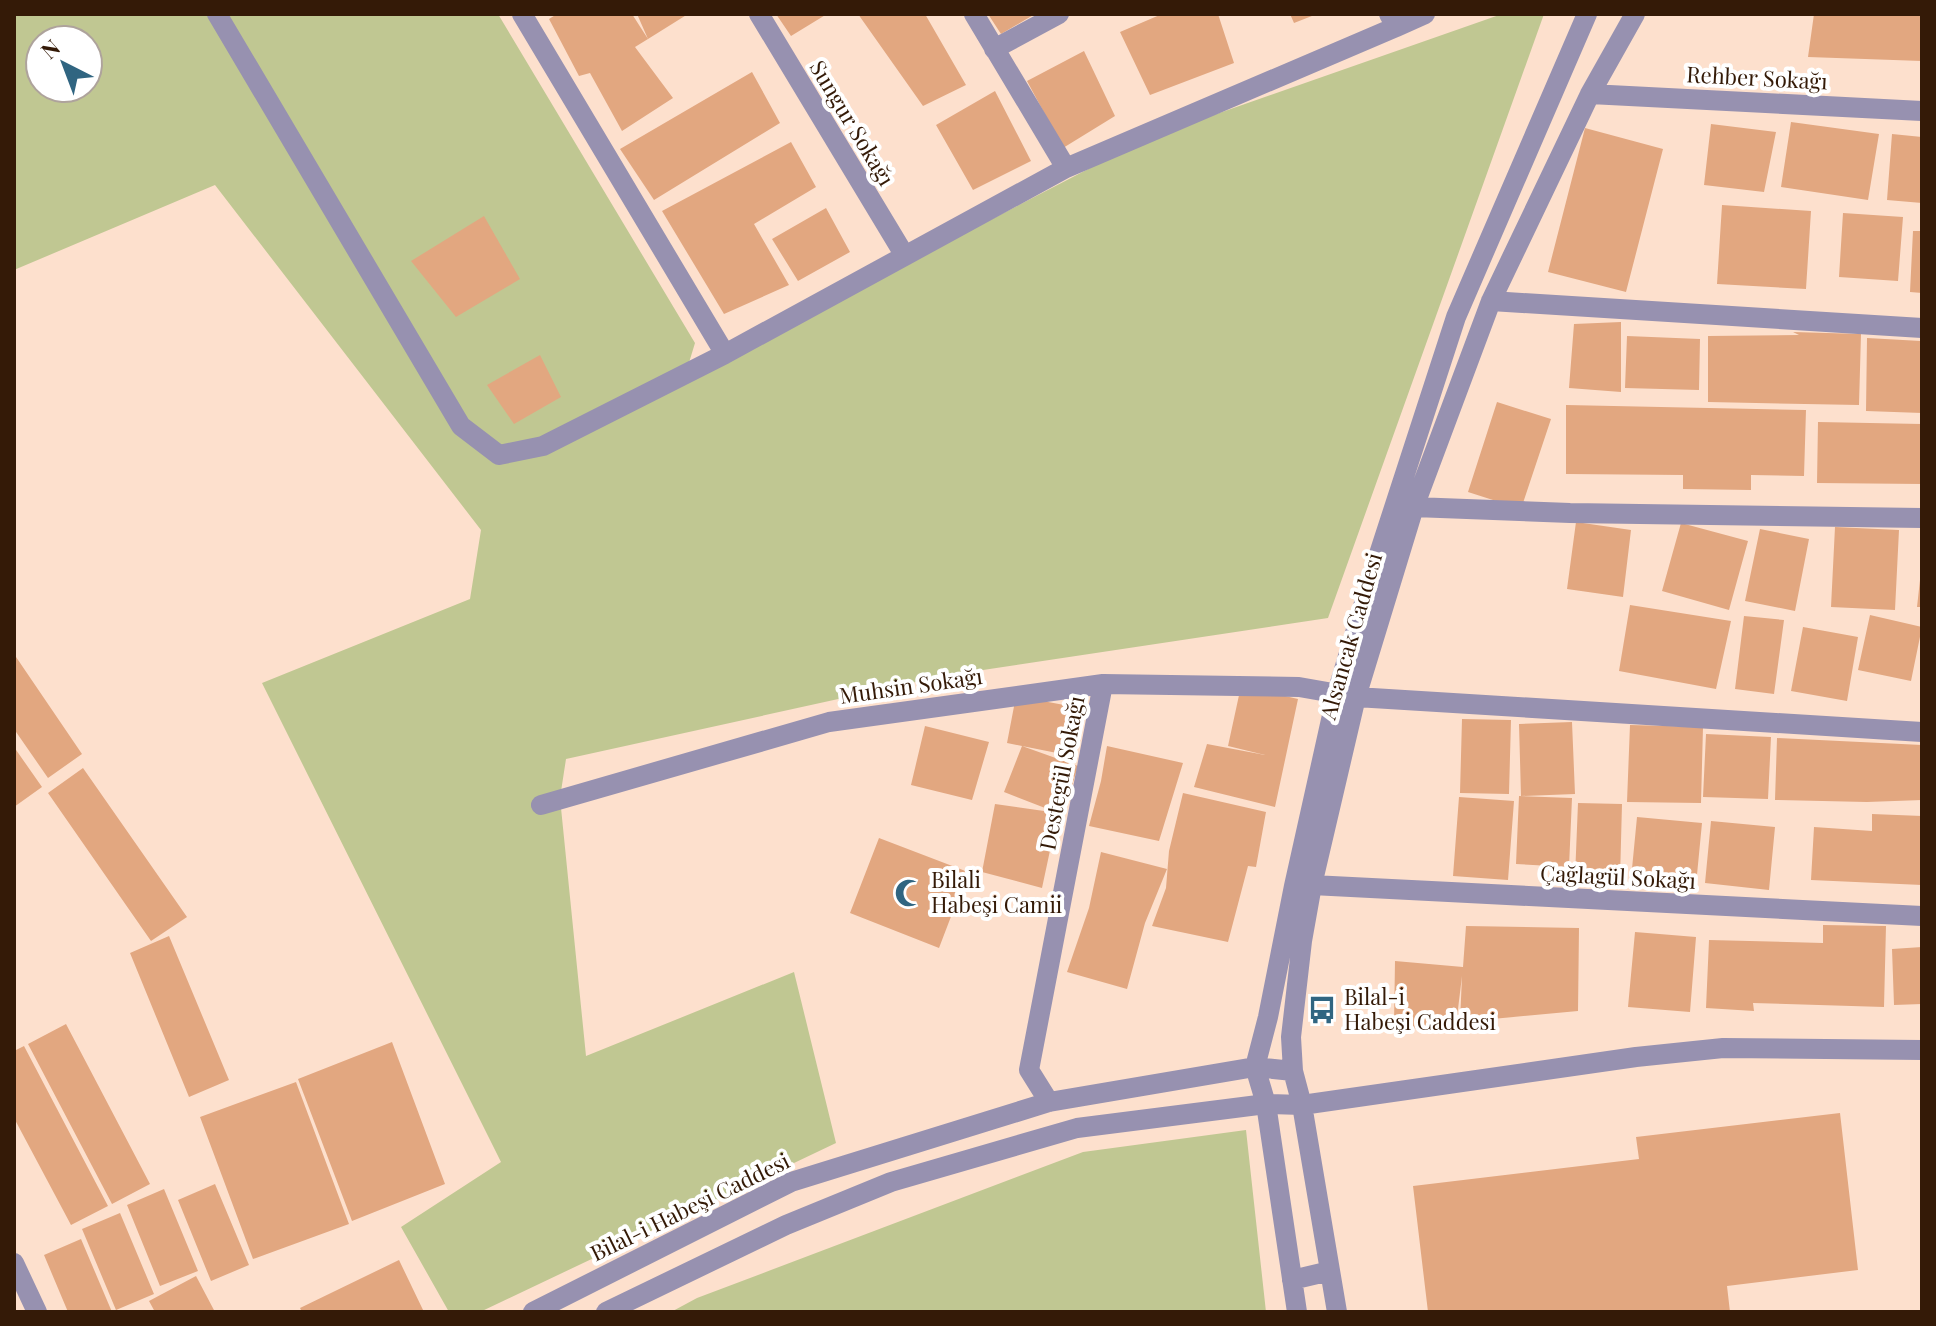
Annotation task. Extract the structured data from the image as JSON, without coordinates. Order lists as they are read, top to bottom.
{
  "streets": {
    "street": [
      "Rehber Sokağı",
      "Sungur Sokağı",
      "Alsancak Caddesi",
      "Muhsin Sokağı",
      "Destegül Sokağı",
      "Çağlagül Sokağı",
      "Bilal-i Habeşi Caddesi"
    ]
  },
  "crossings": [
    ["Rehber Sokağı", "Alsancak Caddesi"],
    ["Alsancak Caddesi", "Muhsin Sokağı"],
    ["Alsancak Caddesi", "Çağlagül Sokağı"],
    ["Alsancak Caddesi", "Bilal-i Habeşi Caddesi"],
    ["Muhsin Sokağı", "Destegül Sokağı"],
    ["Destegül Sokağı", "Bilal-i Habeşi Caddesi"]
  ],
  "places": {
    "mosque": ["Bilali Habeşi Camii"],
    "bus stop": ["Bilal-i Habeşi Caddesi"]
  },
  "north": "top left"
}
